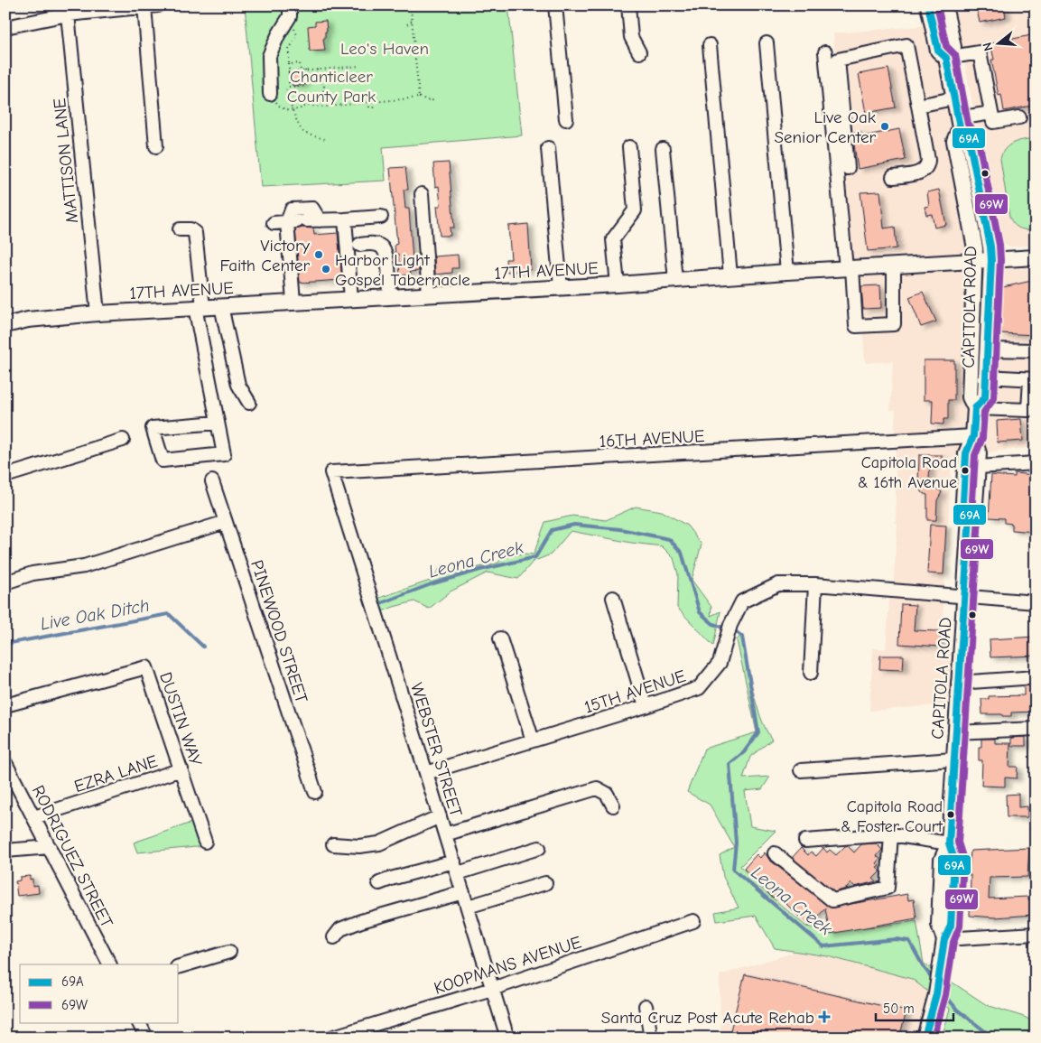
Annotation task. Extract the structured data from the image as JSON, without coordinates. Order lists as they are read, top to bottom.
{
  "streets": {
    "main road": ["17TH AVENUE", "CAPITOLA ROAD"],
    "street": [
      "MATTISON LANE",
      "16TH AVENUE",
      "PINEWOOD STREET",
      "15TH AVENUE",
      "DUSTIN WAY",
      "WEBSTER STREET",
      "EZRA LANE",
      "RODRIGUEZ STREET",
      "KOOPMANS AVENUE"
    ]
  },
  "crossings": [
    ["MATTISON LANE", "17TH AVENUE"],
    ["17TH AVENUE", "CAPITOLA ROAD"],
    ["CAPITOLA ROAD", "16TH AVENUE"],
    ["CAPITOLA ROAD", "15TH AVENUE"],
    ["16TH AVENUE", "WEBSTER STREET"],
    ["15TH AVENUE", "WEBSTER STREET"],
    ["DUSTIN WAY", "EZRA LANE"],
    ["WEBSTER STREET", "KOOPMANS AVENUE"],
    ["EZRA LANE", "RODRIGUEZ STREET"]
  ],
  "water": ["Leona Creek", "Live Oak Ditch"],
  "parks": ["Leo's Haven", "Chanticleer County Park"],
  "places": {
    "other": [
      "Live Oak Senior Center",
      "Victory Faith Center",
      "Harbor Light Gospel Tabernacle",
      "Capitola Road & 16th Avenue",
      "Capitola Road & Foster Court"
    ],
    "health": ["Santa Cruz Post Acute Rehab"]
  },
  "lines": ["transit line 69A", "transit line 69W"],
  "legend": ["69A", "69W"],
  "scale_bar": "50 m",
  "north": "left"
}
